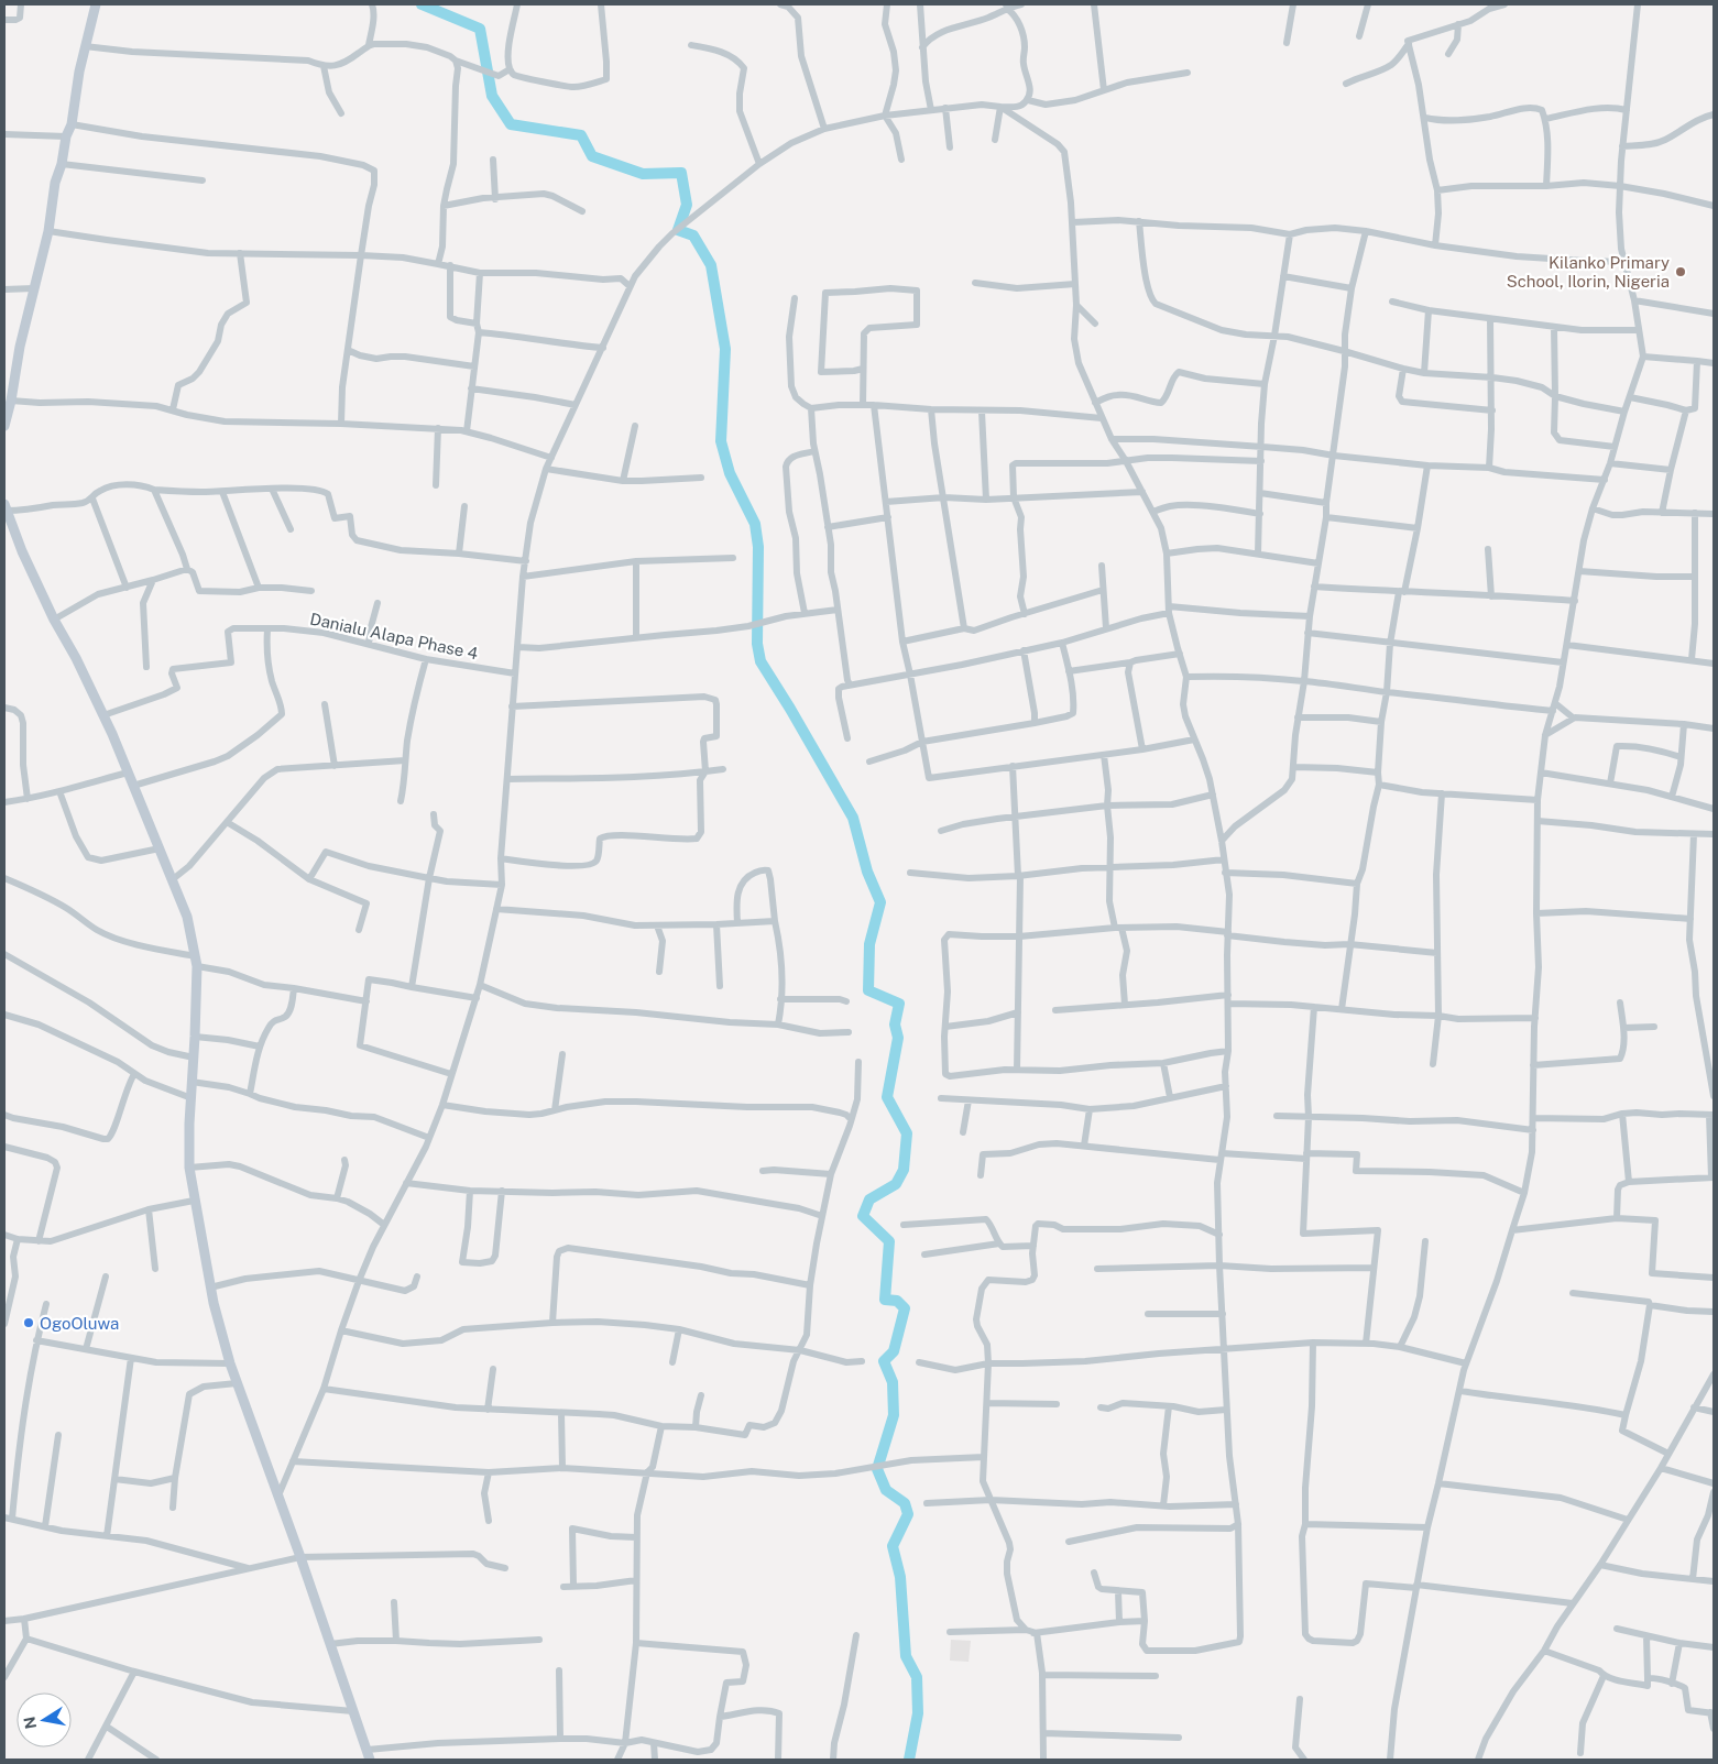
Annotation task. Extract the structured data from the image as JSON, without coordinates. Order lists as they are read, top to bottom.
{
  "streets": {
    "street": ["Danialu Alapa Phase 4"]
  },
  "places": ["Kilanko Primary School, Ilorin, Nigeria", "OgoOluwa"],
  "north": "left"
}
